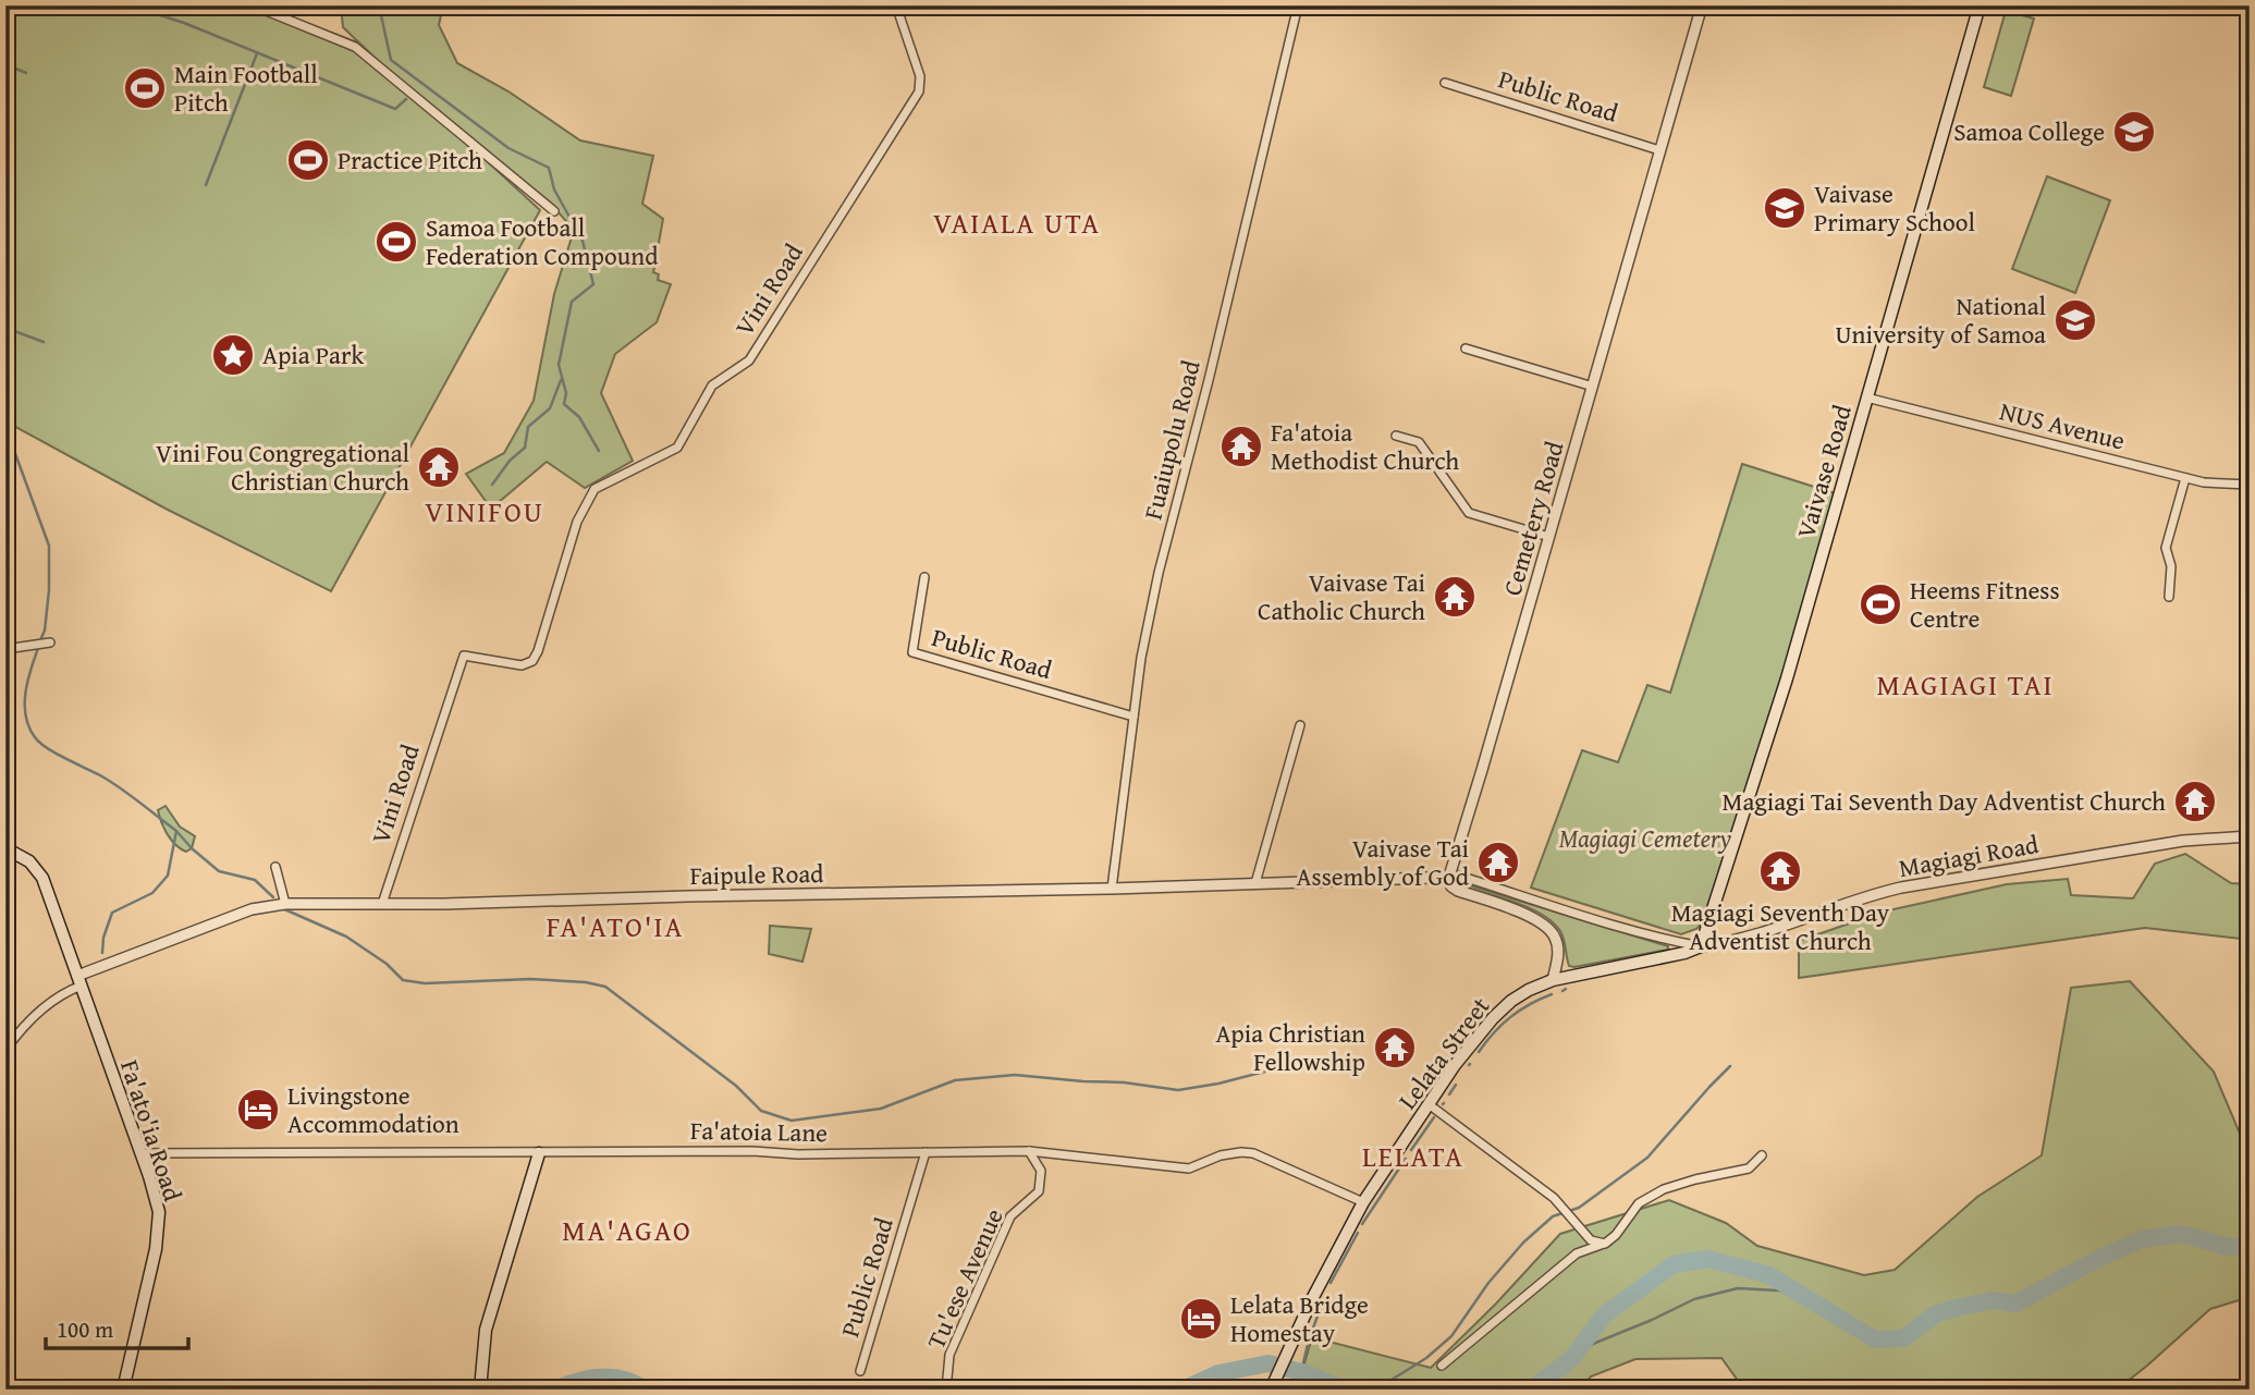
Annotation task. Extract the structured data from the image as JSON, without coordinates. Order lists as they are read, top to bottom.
{
  "streets": {
    "main road": ["Vaivase Road", "Lelata Street", "Fa'ato'ia Road"],
    "street": [
      "Public Road",
      "Vini Road",
      "NUS Avenue",
      "Fuaiupolu Road",
      "Cemetery Road",
      "Magiagi Road",
      "Faipule Road",
      "Fa'atoia Lane",
      "Tu'ese Avenue"
    ]
  },
  "crossings": [
    ["Public Road", "Fuaiupolu Road"],
    ["Public Road", "Cemetery Road"],
    ["Public Road", "Fa'atoia Lane"],
    ["Vini Road", "Faipule Road"],
    ["NUS Avenue", "Vaivase Road"],
    ["Fuaiupolu Road", "Faipule Road"],
    ["Vaivase Road", "Magiagi Road"],
    ["Vaivase Road", "Lelata Street"],
    ["Cemetery Road", "Faipule Road"],
    ["Magiagi Road", "Lelata Street"],
    ["Faipule Road", "Fa'ato'ia Road"],
    ["Lelata Street", "Fa'atoia Lane"],
    ["Fa'ato'ia Road", "Fa'atoia Lane"],
    ["Fa'atoia Lane", "Tu'ese Avenue"]
  ],
  "districts": [
    "VAIALA UTA",
    "VINIFOU",
    "MAGIAGI TAI",
    "FA'ATO'IA",
    "LELATA",
    "MA'AGAO"
  ],
  "parks": ["Magiagi Cemetery"],
  "places": {
    "sports": [
      "Main Football Pitch",
      "Practice Pitch",
      "Samoa Football Federation Compound",
      "Heems Fitness Centre"
    ],
    "school or university": ["Samoa College", "Vaivase Primary School", "National University of Samoa"],
    "place": ["Apia Park"],
    "temple": [
      "Fa'atoia Methodist Church",
      "Vini Fou Congregational Christian Church",
      "Vaivase Tai Catholic Church",
      "Magiagi Tai Seventh Day Adventist Church",
      "Vaivase Tai Assembly of God",
      "Magiagi Seventh Day Adventist Church",
      "Apia Christian Fellowship"
    ],
    "hotel": ["Livingstone Accommodation", "Lelata Bridge Homestay"]
  },
  "scale_bar": "100 m"
}
